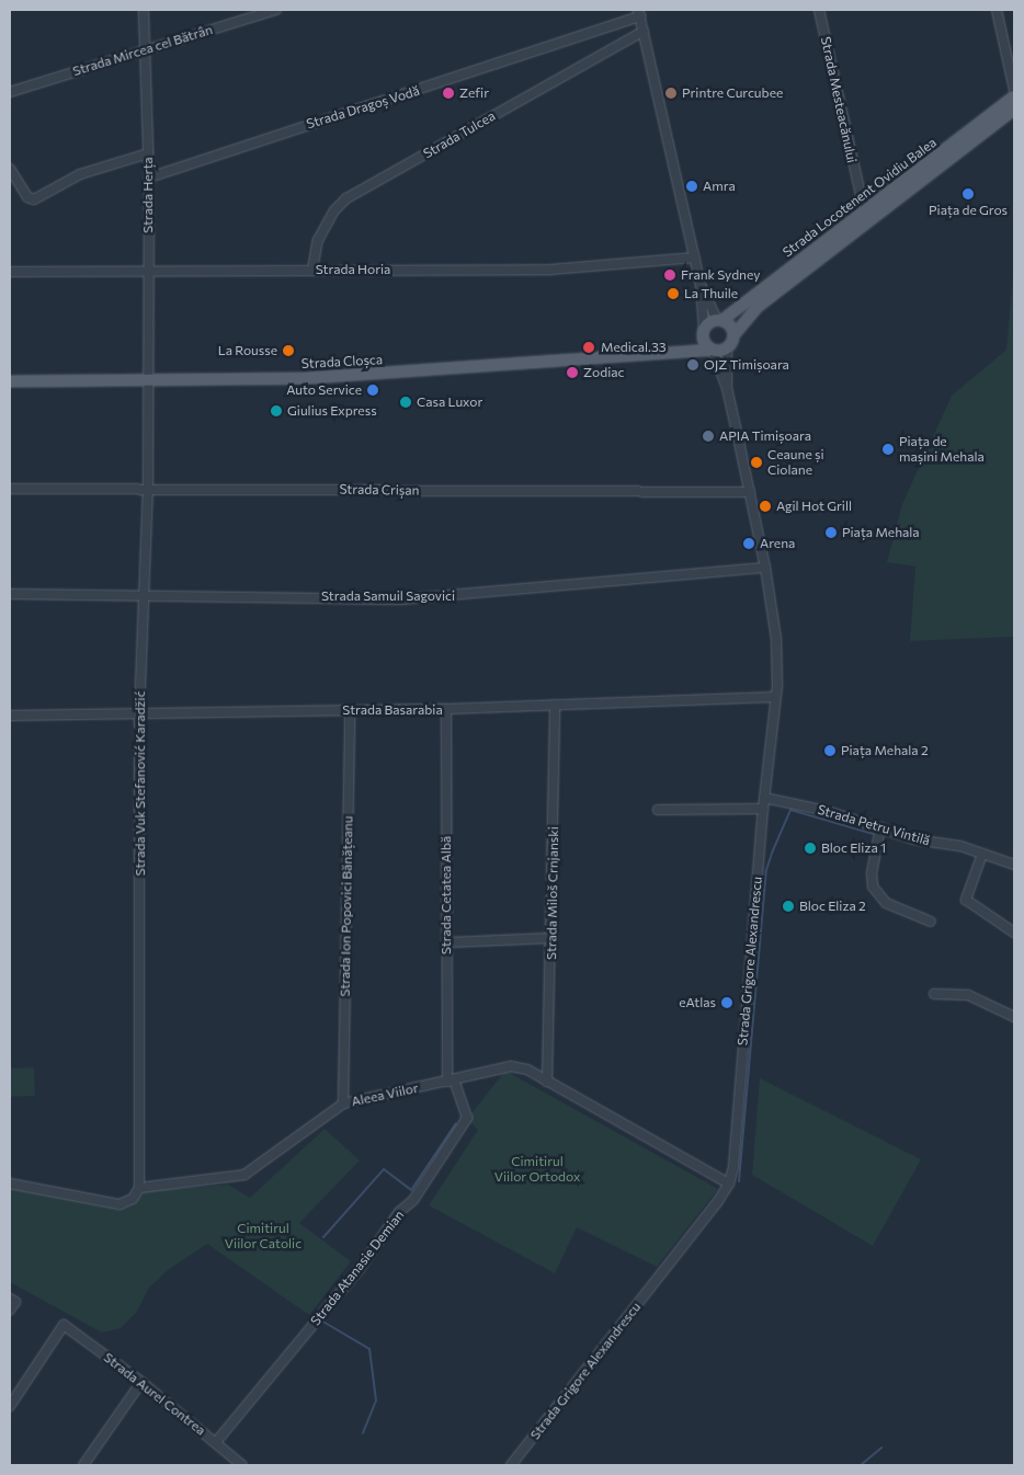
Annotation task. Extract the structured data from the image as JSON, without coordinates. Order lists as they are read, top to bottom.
{
  "streets": {
    "main road": ["Strada Locotenent Ovidiu Balea", "Strada Cloșca"],
    "street": [
      "Strada Mircea cel Bătrân",
      "Strada Mesteacănului",
      "Strada Dragoș Vodă",
      "Strada Tulcea",
      "Strada Herța",
      "Strada Horia",
      "Strada Crișan",
      "Strada Samuil Sagovici",
      "Strada Basarabia",
      "Strada Vuk Stefanović Karadžić",
      "Strada Petru Vintilă",
      "Strada Miloš Crnjanski",
      "Strada Cetatea Albă",
      "Strada Ion Popovici Bănățeanu",
      "Strada Grigore Alexandrescu",
      "Aleea Viilor",
      "Strada Atanasie Demian",
      "Strada Aurel Contrea"
    ]
  },
  "crossings": [
    ["Strada Mircea cel Bătrân", "Strada Herța"],
    ["Strada Mesteacănului", "Strada Locotenent Ovidiu Balea"],
    ["Strada Dragoș Vodă", "Strada Herța"],
    ["Strada Tulcea", "Strada Horia"],
    ["Strada Herța", "Strada Horia"],
    ["Strada Herța", "Strada Cloșca"],
    ["Strada Herța", "Strada Vuk Stefanović Karadžić"],
    ["Strada Locotenent Ovidiu Balea", "Strada Cloșca"],
    ["Strada Locotenent Ovidiu Balea", "Strada Grigore Alexandrescu"],
    ["Strada Cloșca", "Strada Vuk Stefanović Karadžić"],
    ["Strada Cloșca", "Strada Grigore Alexandrescu"],
    ["Strada Crișan", "Strada Vuk Stefanović Karadžić"],
    ["Strada Crișan", "Strada Grigore Alexandrescu"],
    ["Strada Samuil Sagovici", "Strada Vuk Stefanović Karadžić"],
    ["Strada Samuil Sagovici", "Strada Grigore Alexandrescu"],
    ["Strada Basarabia", "Strada Vuk Stefanović Karadžić"],
    ["Strada Basarabia", "Strada Miloš Crnjanski"],
    ["Strada Basarabia", "Strada Cetatea Albă"],
    ["Strada Basarabia", "Strada Ion Popovici Bănățeanu"],
    ["Strada Basarabia", "Strada Grigore Alexandrescu"],
    ["Strada Vuk Stefanović Karadžić", "Aleea Viilor"],
    ["Strada Petru Vintilă", "Strada Grigore Alexandrescu"],
    ["Strada Miloš Crnjanski", "Aleea Viilor"],
    ["Strada Cetatea Albă", "Aleea Viilor"],
    ["Strada Cetatea Albă", "Strada Atanasie Demian"],
    ["Strada Ion Popovici Bănățeanu", "Aleea Viilor"],
    ["Strada Grigore Alexandrescu", "Aleea Viilor"],
    ["Aleea Viilor", "Strada Atanasie Demian"],
    ["Strada Atanasie Demian", "Strada Aurel Contrea"]
  ],
  "parks": ["Cimitirul Viilor Ortodox", "Cimitirul Viilor Catolic"],
  "places": [
    "Zefir",
    "Printre Curcubee",
    "Amra",
    "Piața de Gros",
    "Frank Sydney",
    "La Thuile",
    "Medical.33",
    "La Rousse",
    "OJZ Timișoara",
    "Zodiac",
    "Auto Service",
    "Casa Luxor",
    "Giulius Express",
    "APIA Timișoara",
    "Piața de mașini Mehala",
    "Ceaune și Ciolane",
    "Agil Hot Grill",
    "Piața Mehala",
    "Arena",
    "Piața Mehala 2",
    "Bloc Eliza 1",
    "Bloc Eliza 2",
    "eAtlas"
  ]
}
